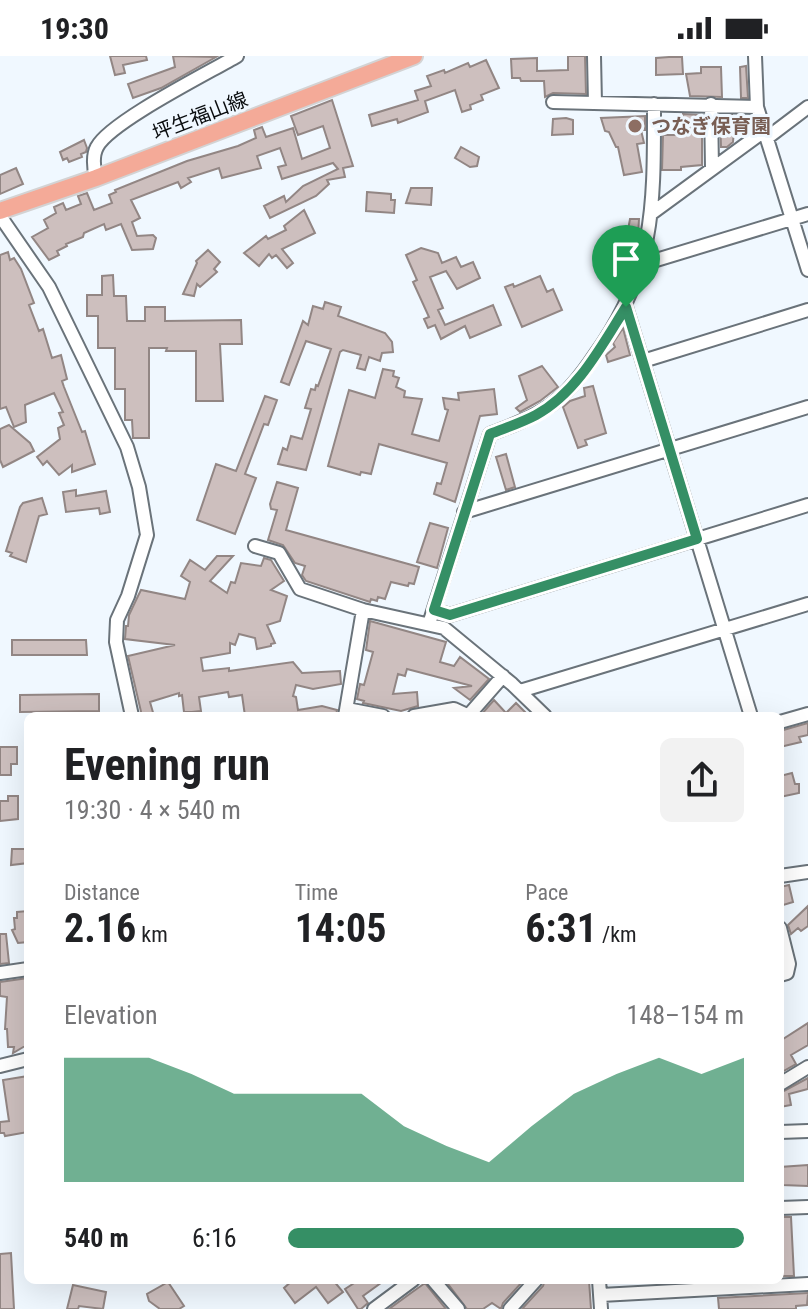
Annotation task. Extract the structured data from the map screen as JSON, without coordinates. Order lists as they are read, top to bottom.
{
  "streets": {
    "main road": ["坪生福山線"]
  },
  "places": ["つなぎ保育園"],
  "page": {
    "status": "19:30",
    "heading": ["Evening run", "19:30 · 4 × 540 m"],
    "stats": [
      ["Distance", "2.16 km"],
      ["Time", "14:05"],
      ["Pace", "6:31 /km"]
    ],
    "chart": ["Elevation", "148–154 m"],
    "list": [
      {
        "name": "540 m",
        "note": "6:16"
      }
    ]
  }
}
